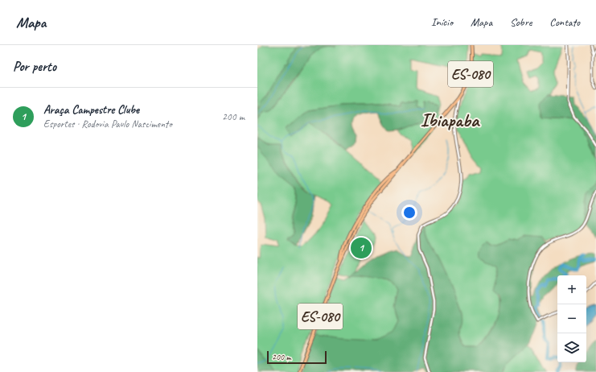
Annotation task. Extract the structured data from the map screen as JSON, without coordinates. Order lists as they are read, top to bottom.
{
  "streets": {
    "main road": ["ES-080"]
  },
  "districts": ["Ibiapaba"],
  "scale_bar": "200 m",
  "page": {
    "header": "Mapa",
    "nav": [
      "Início",
      "Mapa",
      "Sobre",
      "Contato"
    ],
    "heading": "Por perto",
    "list": [
      {
        "mark": "1",
        "name": "Araça Campestre Clube",
        "note": "Esportes · Rodovia Paulo Nascimento",
        "value": "200 m"
      }
    ],
    "pins": "1",
    "map_buttons": ["+", "−"],
    "scale": "200 m"
  }
}
